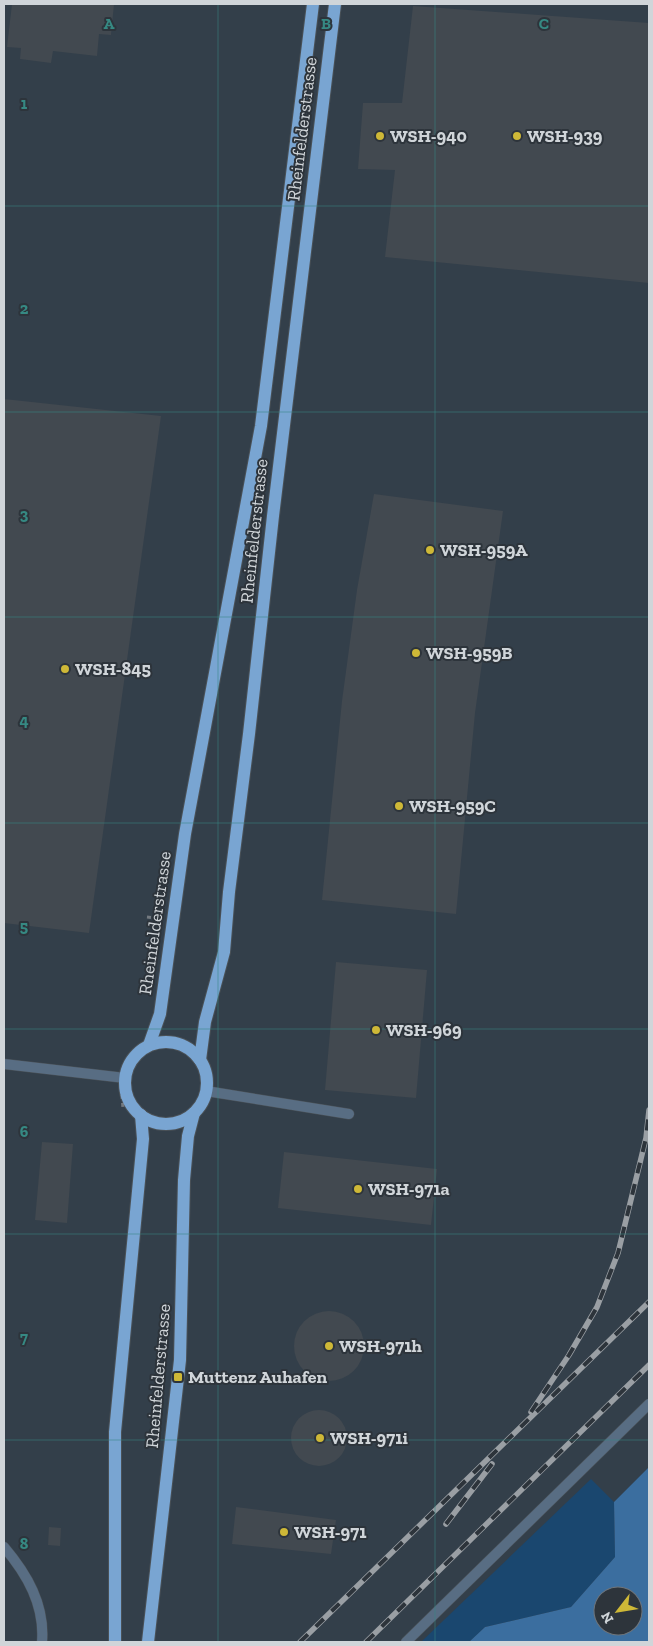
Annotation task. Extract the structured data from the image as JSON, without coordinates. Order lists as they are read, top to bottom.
{
  "streets": {
    "main road": ["Rheinfelderstrasse"]
  },
  "places": {
    "other": [
      "WSH-940",
      "WSH-939",
      "WSH-959A",
      "WSH-959B",
      "WSH-845",
      "WSH-959C",
      "WSH-969",
      "WSH-971a",
      "WSH-971h",
      "WSH-971i",
      "WSH-971"
    ],
    "transit": ["Muttenz Auhafen"]
  },
  "north": "bottom left",
  "grid": {
    "columns": ["A", "B", "C"],
    "rows": [
      "1",
      "2",
      "3",
      "4",
      "5",
      "6",
      "7",
      "8"
    ]
  }
}
